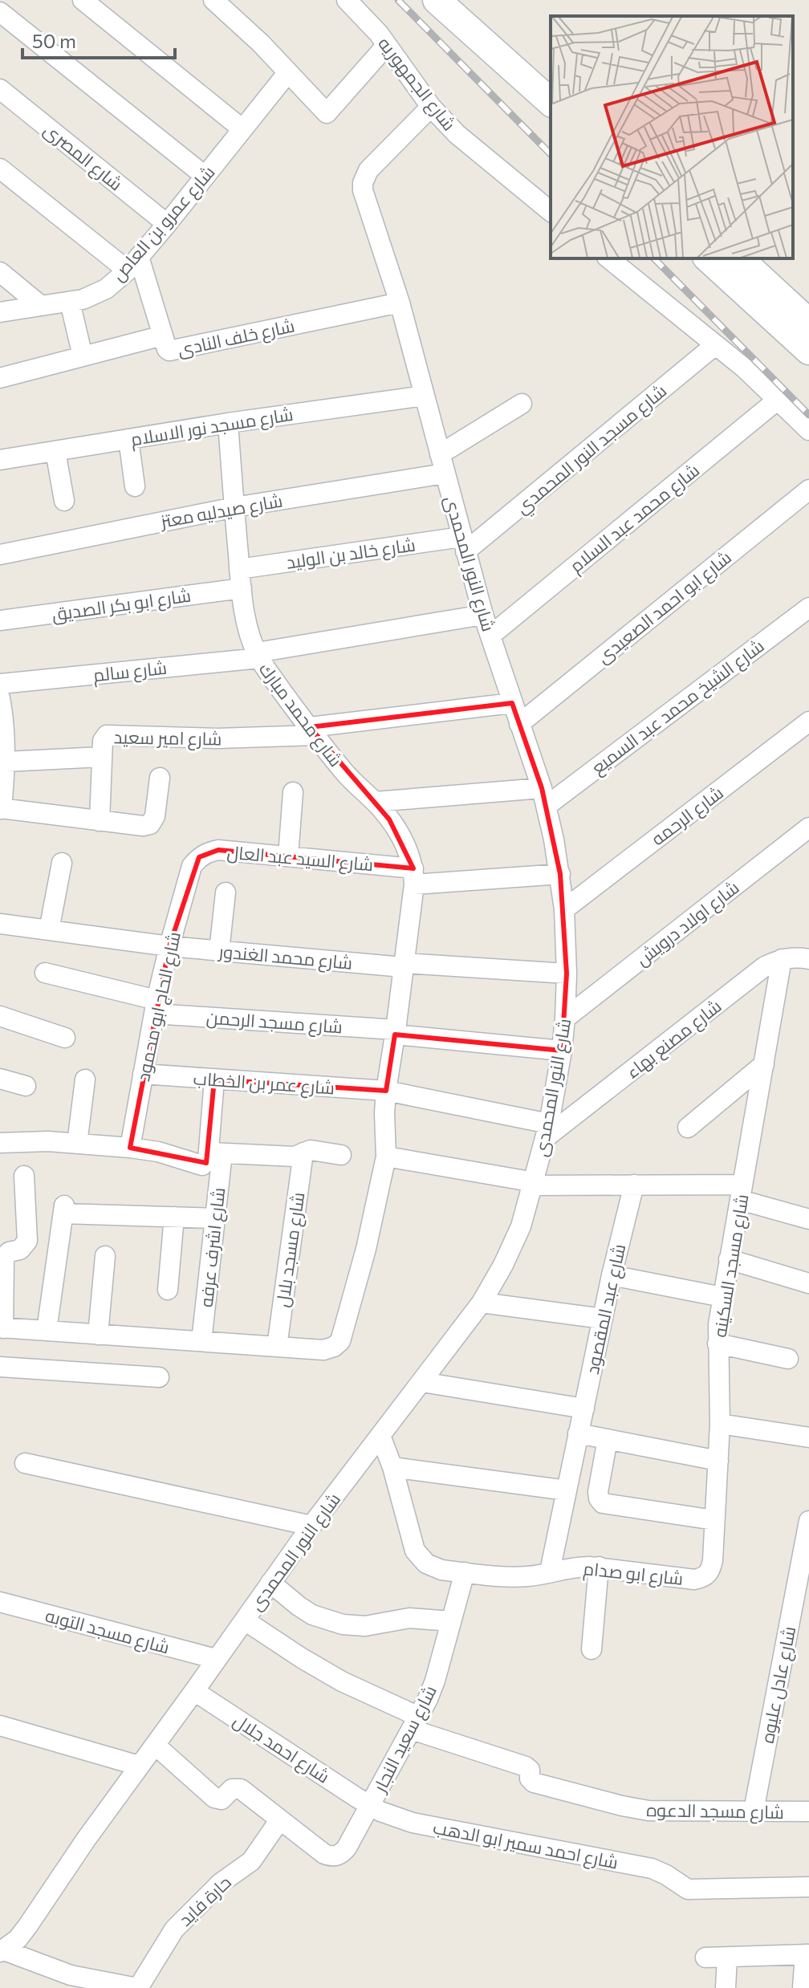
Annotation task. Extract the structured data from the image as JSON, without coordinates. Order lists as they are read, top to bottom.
{
  "streets": {
    "street": [
      "شارع الجمهوريه",
      "شارع المصرى",
      "شارع عمرو بن العاص",
      "شارع خلف النادى",
      "شارع مسجد نور الاسلام",
      "شارع مسجد النور المحمدي",
      "شارع صيدليه معتز",
      "شارع محمد عبد السلام",
      "شارع خالد بن الوليد",
      "شارع النور المحمدى",
      "شارع ابو بكر الصديق",
      "شارع ابو احمد الصعيدى",
      "شارع سالم",
      "شارع الشيخ محمد عبد السميع",
      "شارع محمد مبارك",
      "شارع امير سعيد",
      "شارع الرحمه",
      "شارع السيد عبد العال",
      "شارع اولاد درويش",
      "شارع محمد الغندور",
      "شارع الحاج ابو محمود",
      "شارع مسجد الرحمن",
      "شارع مصنع بهاء",
      "شارع عمر بن الخطاب",
      "شارع اشرف عرفه",
      "شارع مسجد بلال",
      "شارع مسجد السكينه",
      "شارع عبد المقصود",
      "شارع ابو صدام",
      "شارع مسجد التوبه",
      "شارع عادل عليوه",
      "شارع سعيد النجار",
      "شارع احمد جلال",
      "شارع مسجد الدعوه",
      "شارع احمد سمير ابو الدهب",
      "حارة فايد"
    ]
  },
  "crossings": [
    ["شارع الجمهوريه", "شارع النور المحمدى"],
    ["شارع المصرى", "شارع عمرو بن العاص"],
    ["شارع عمرو بن العاص", "شارع خلف النادى"],
    ["شارع خلف النادى", "شارع النور المحمدى"],
    ["شارع مسجد نور الاسلام", "شارع النور المحمدى"],
    ["شارع مسجد نور الاسلام", "شارع محمد مبارك"],
    ["شارع مسجد النور المحمدي", "شارع خالد بن الوليد"],
    ["شارع مسجد النور المحمدي", "شارع النور المحمدى"],
    ["شارع صيدليه معتز", "شارع النور المحمدى"],
    ["شارع صيدليه معتز", "شارع محمد مبارك"],
    ["شارع محمد عبد السلام", "شارع النور المحمدى"],
    ["شارع خالد بن الوليد", "شارع النور المحمدى"],
    ["شارع خالد بن الوليد", "شارع ابو بكر الصديق"],
    ["شارع خالد بن الوليد", "شارع محمد مبارك"],
    ["شارع النور المحمدى", "شارع ابو احمد الصعيدى"],
    ["شارع النور المحمدى", "شارع سالم"],
    ["شارع النور المحمدى", "شارع الشيخ محمد عبد السميع"],
    ["شارع النور المحمدى", "شارع الرحمه"],
    ["شارع النور المحمدى", "شارع السيد عبد العال"],
    ["شارع النور المحمدى", "شارع اولاد درويش"],
    ["شارع النور المحمدى", "شارع محمد الغندور"],
    ["شارع النور المحمدى", "شارع مسجد الرحمن"],
    ["شارع النور المحمدى", "شارع مصنع بهاء"],
    ["شارع النور المحمدى", "شارع عمر بن الخطاب"],
    ["شارع النور المحمدى", "شارع ابو صدام"],
    ["شارع النور المحمدى", "شارع مسجد التوبه"],
    ["شارع النور المحمدى", "شارع احمد جلال"],
    ["شارع النور المحمدى", "شارع مسجد الدعوه"],
    ["شارع ابو بكر الصديق", "شارع محمد مبارك"],
    ["شارع سالم", "شارع محمد مبارك"],
    ["شارع محمد مبارك", "شارع امير سعيد"],
    ["شارع محمد مبارك", "شارع السيد عبد العال"],
    ["شارع السيد عبد العال", "شارع الحاج ابو محمود"],
    ["شارع محمد الغندور", "شارع الحاج ابو محمود"],
    ["شارع الحاج ابو محمود", "شارع مسجد الرحمن"],
    ["شارع الحاج ابو محمود", "شارع عمر بن الخطاب"],
    ["شارع مصنع بهاء", "شارع عمر بن الخطاب"],
    ["شارع مصنع بهاء", "شارع مسجد السكينه"],
    ["شارع عمر بن الخطاب", "شارع اشرف عرفه"],
    ["شارع مسجد السكينه", "شارع ابو صدام"],
    ["شارع عبد المقصود", "شارع ابو صدام"],
    ["شارع ابو صدام", "شارع سعيد النجار"],
    ["شارع عادل عليوه", "شارع مسجد الدعوه"],
    ["شارع سعيد النجار", "شارع احمد جلال"],
    ["شارع سعيد النجار", "شارع مسجد الدعوه"],
    ["شارع سعيد النجار", "شارع احمد سمير ابو الدهب"],
    ["شارع سعيد النجار", "حارة فايد"],
    ["شارع احمد جلال", "شارع احمد سمير ابو الدهب"]
  ],
  "scale_bar": "50 m"
}
